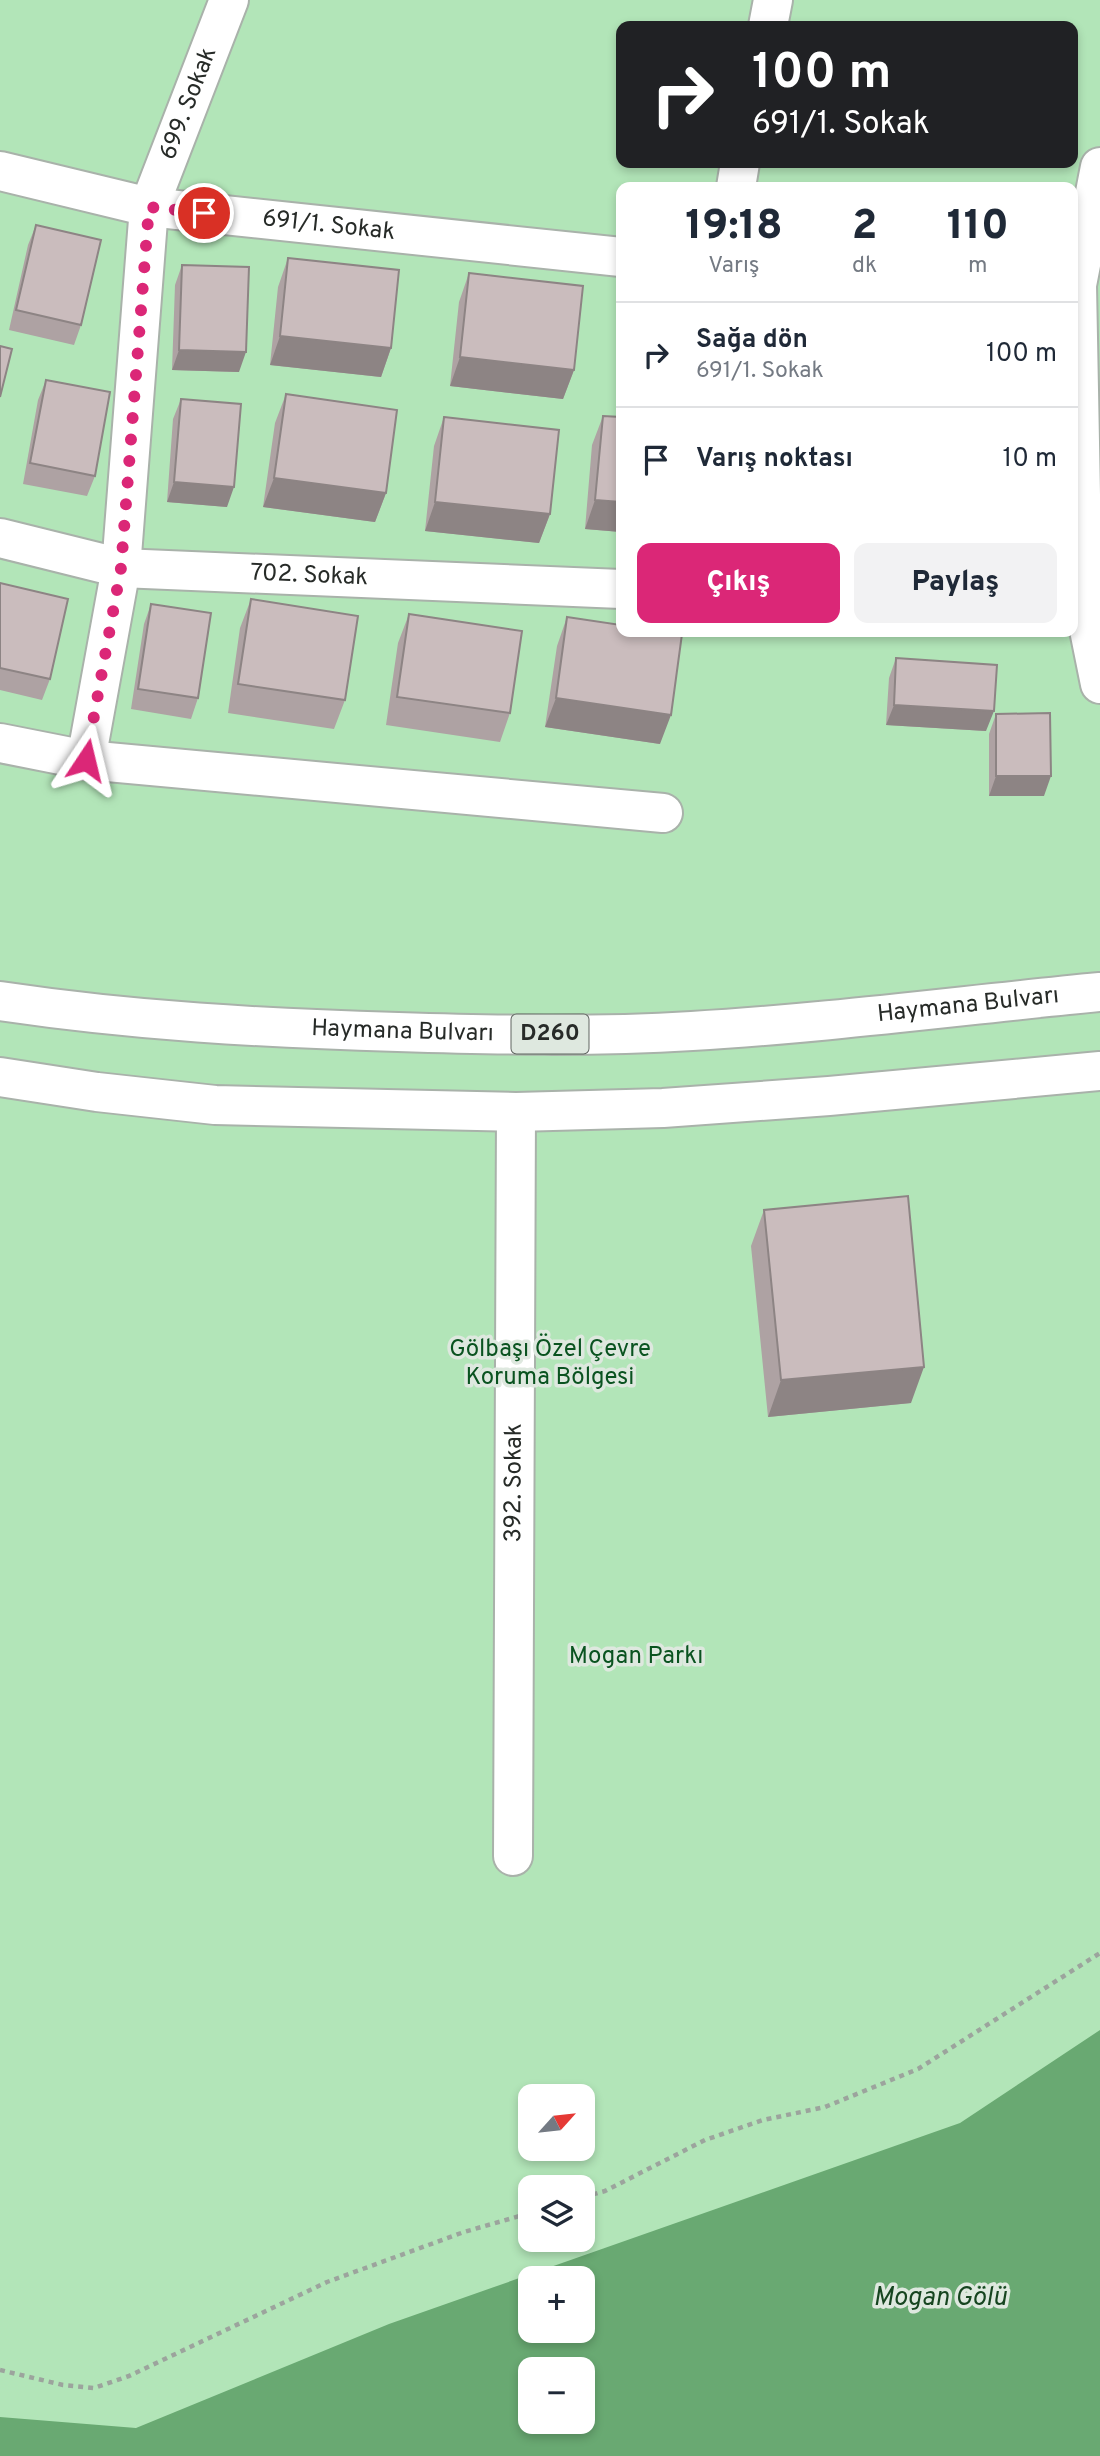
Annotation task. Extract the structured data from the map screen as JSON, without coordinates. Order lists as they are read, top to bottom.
{
  "streets": {
    "main road": [
      "699. Sokak",
      "691/1. Sokak",
      "702. Sokak",
      "Haymana Bulvarı",
      "D260",
      "392. Sokak"
    ]
  },
  "crossings": [
    ["699. Sokak", "691/1. Sokak"],
    ["699. Sokak", "702. Sokak"]
  ],
  "water": ["Mogan Gölü"],
  "parks": ["Gölbaşı Özel Çevre Koruma Bölgesi", "Mogan Parkı"],
  "north": "top right",
  "page": {
    "turn": ["100 m", "691/1. Sokak"],
    "eta": [
      "19:18",
      "Varış",
      "2",
      "dk",
      "110",
      "m"
    ],
    "list": [
      {
        "name": "Sağa dön",
        "note": "691/1. Sokak",
        "value": "100 m"
      },
      {
        "name": "Varış noktası",
        "value": "10 m"
      }
    ],
    "buttons": ["Çıkış", "Paylaş"],
    "map_buttons": ["+", "−"]
  }
}
